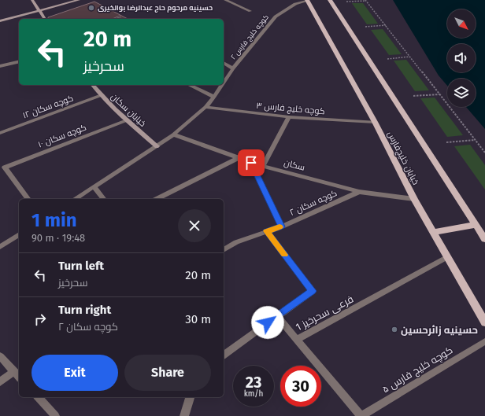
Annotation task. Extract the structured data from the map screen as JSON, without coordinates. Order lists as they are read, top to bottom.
{
  "streets": {
    "main road": ["خیابان خلیج‌فارس"],
    "street": [
      "کوچه خلیج فارس ۲",
      "کوچه سکان ۱۲",
      "کوچه خلیج فارس ۳",
      "خیابان سکان",
      "کوچه سکان ۱۰",
      "سکان",
      "کوچه سکان ۲",
      "فرعی سحرخیز 1",
      "کوچه خلیج فارس ۵"
    ]
  },
  "crossings": [
    ["کوچه خلیج فارس ۲", "کوچه خلیج فارس ۳"],
    ["کوچه خلیج فارس ۲", "خیابان سکان"],
    ["کوچه خلیج فارس ۲", "خیابان خلیج‌فارس"],
    ["کوچه خلیج فارس ۲", "سکان"],
    ["کوچه سکان ۱۲", "خیابان سکان"],
    ["کوچه خلیج فارس ۳", "خیابان خلیج‌فارس"],
    ["خیابان سکان", "کوچه سکان ۱۰"],
    ["خیابان خلیج‌فارس", "سکان"],
    ["خیابان خلیج‌فارس", "فرعی سحرخیز 1"],
    ["سکان", "کوچه سکان ۲"]
  ],
  "places": ["حسینیه مرحوم حاج عبدالرضا بوالخیری", "حسینیه زائرحسین"],
  "north": "bottom right",
  "page": {
    "turn": ["20 m", "سحرخیز"],
    "heading": ["1 min", "90 m · 19:48"],
    "list": [
      {
        "name": "Turn left",
        "note": "سحرخیز",
        "value": "20 m"
      },
      {
        "name": "Turn right",
        "note": "کوچه سکان ۲",
        "value": "30 m"
      }
    ],
    "buttons": ["Exit", "Share"],
    "speed": "23 km/h",
    "limit": "30"
  }
}
